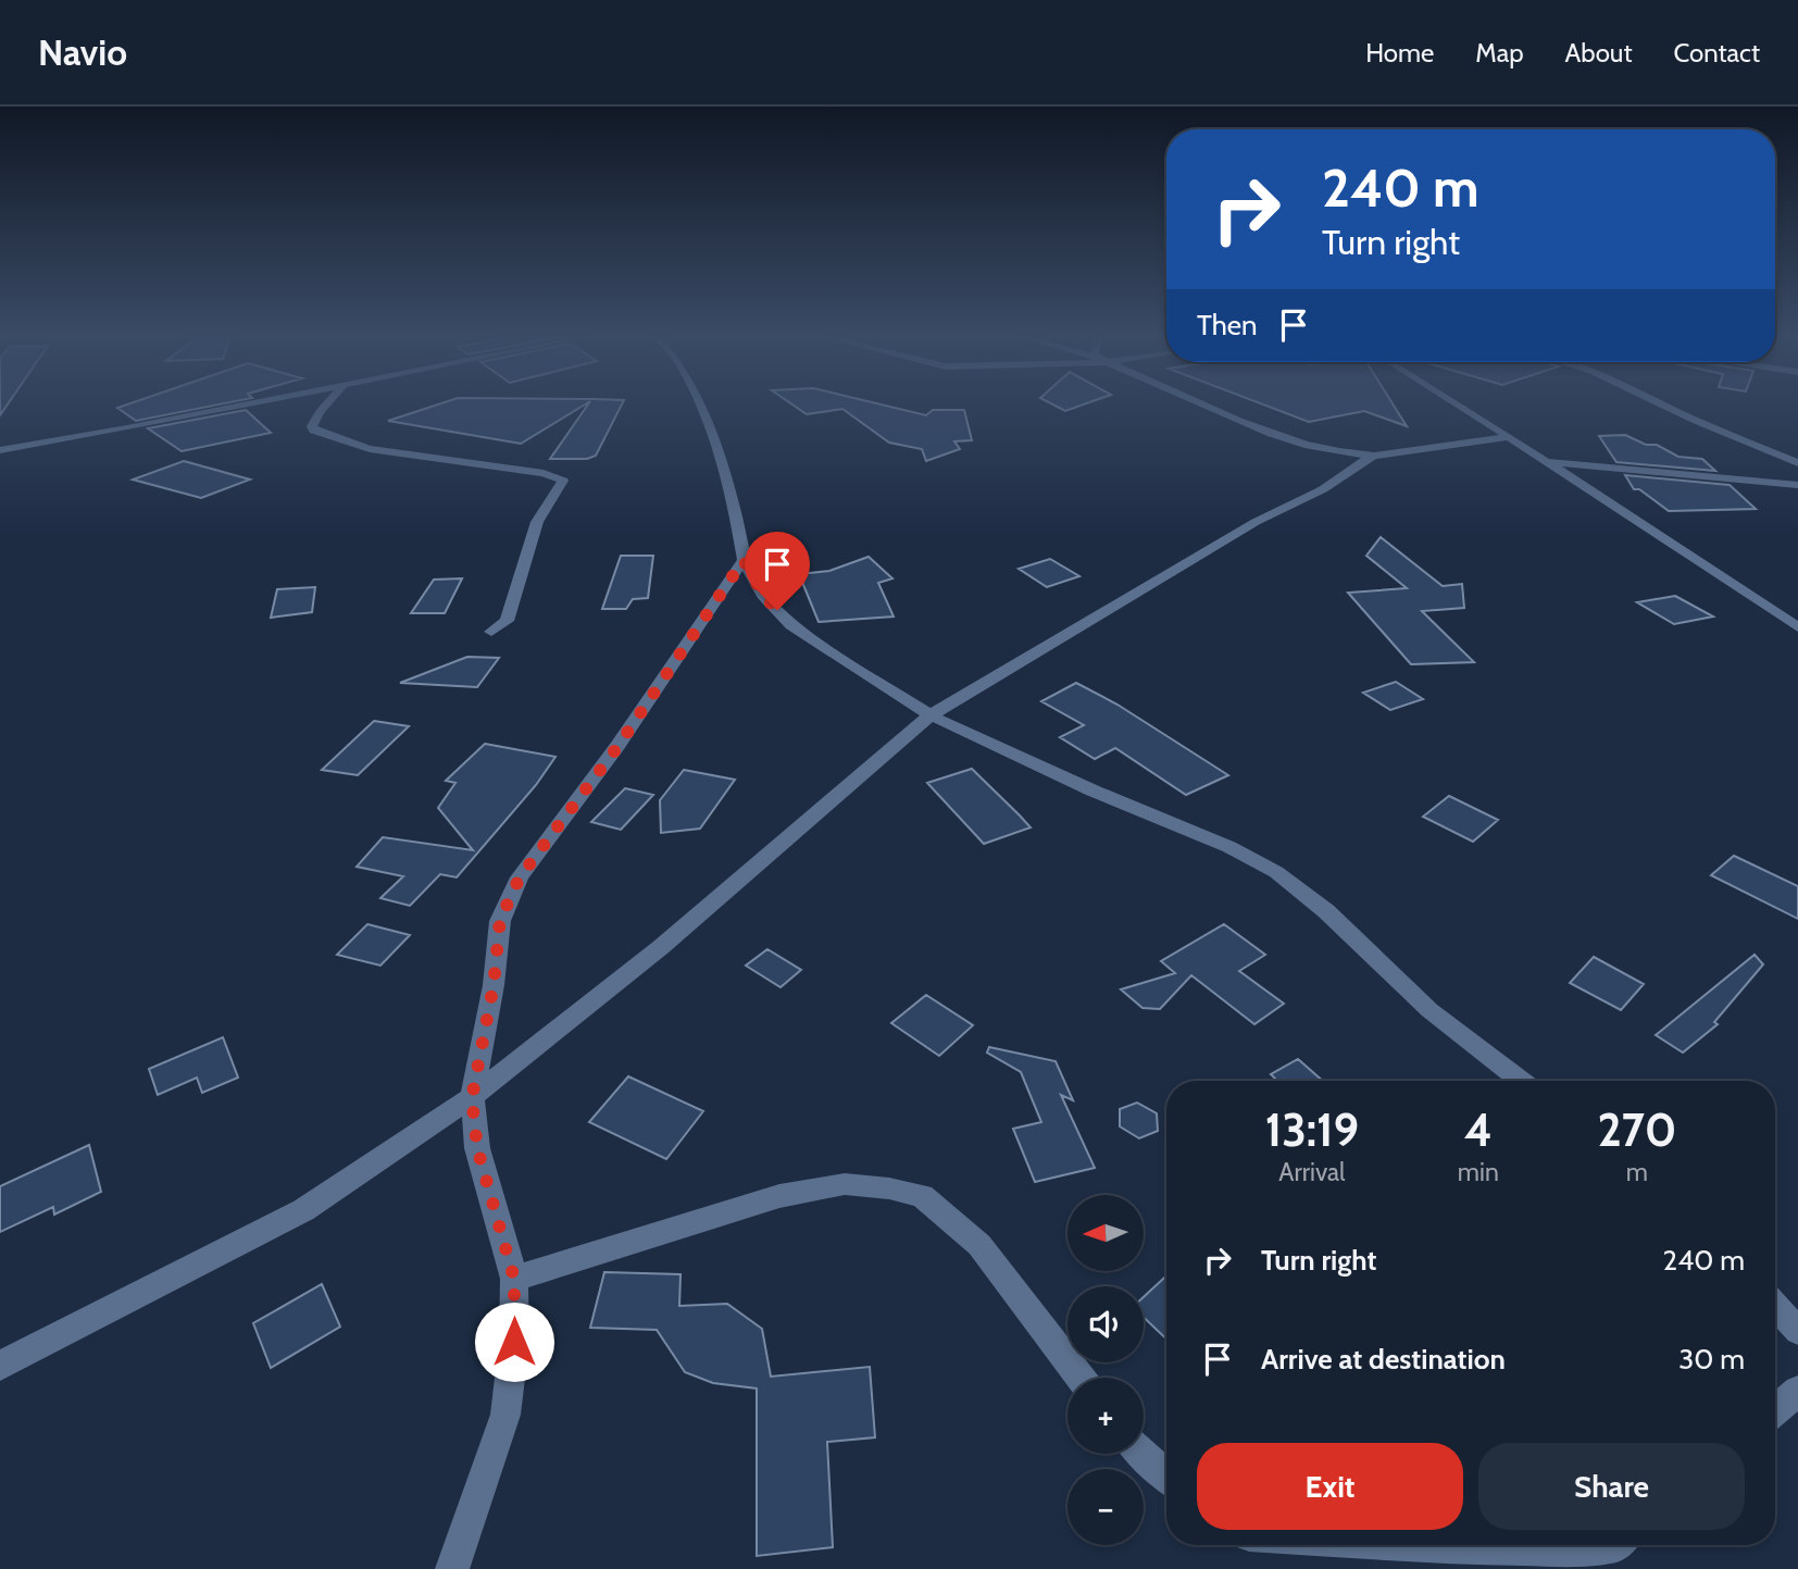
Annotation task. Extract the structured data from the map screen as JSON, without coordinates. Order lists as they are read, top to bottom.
{
  "north": "left",
  "page": {
    "header": "Navio",
    "nav": [
      "Home",
      "Map",
      "About",
      "Contact"
    ],
    "turn": ["240 m", "Turn right"],
    "then": "Then",
    "eta": [
      "13:19",
      "Arrival",
      "4",
      "min",
      "270",
      "m"
    ],
    "map_buttons": ["+", "−"],
    "list": [
      {
        "name": "Turn right",
        "value": "240 m"
      },
      {
        "name": "Arrive at destination",
        "value": "30 m"
      }
    ],
    "buttons": ["Exit", "Share"]
  }
}
